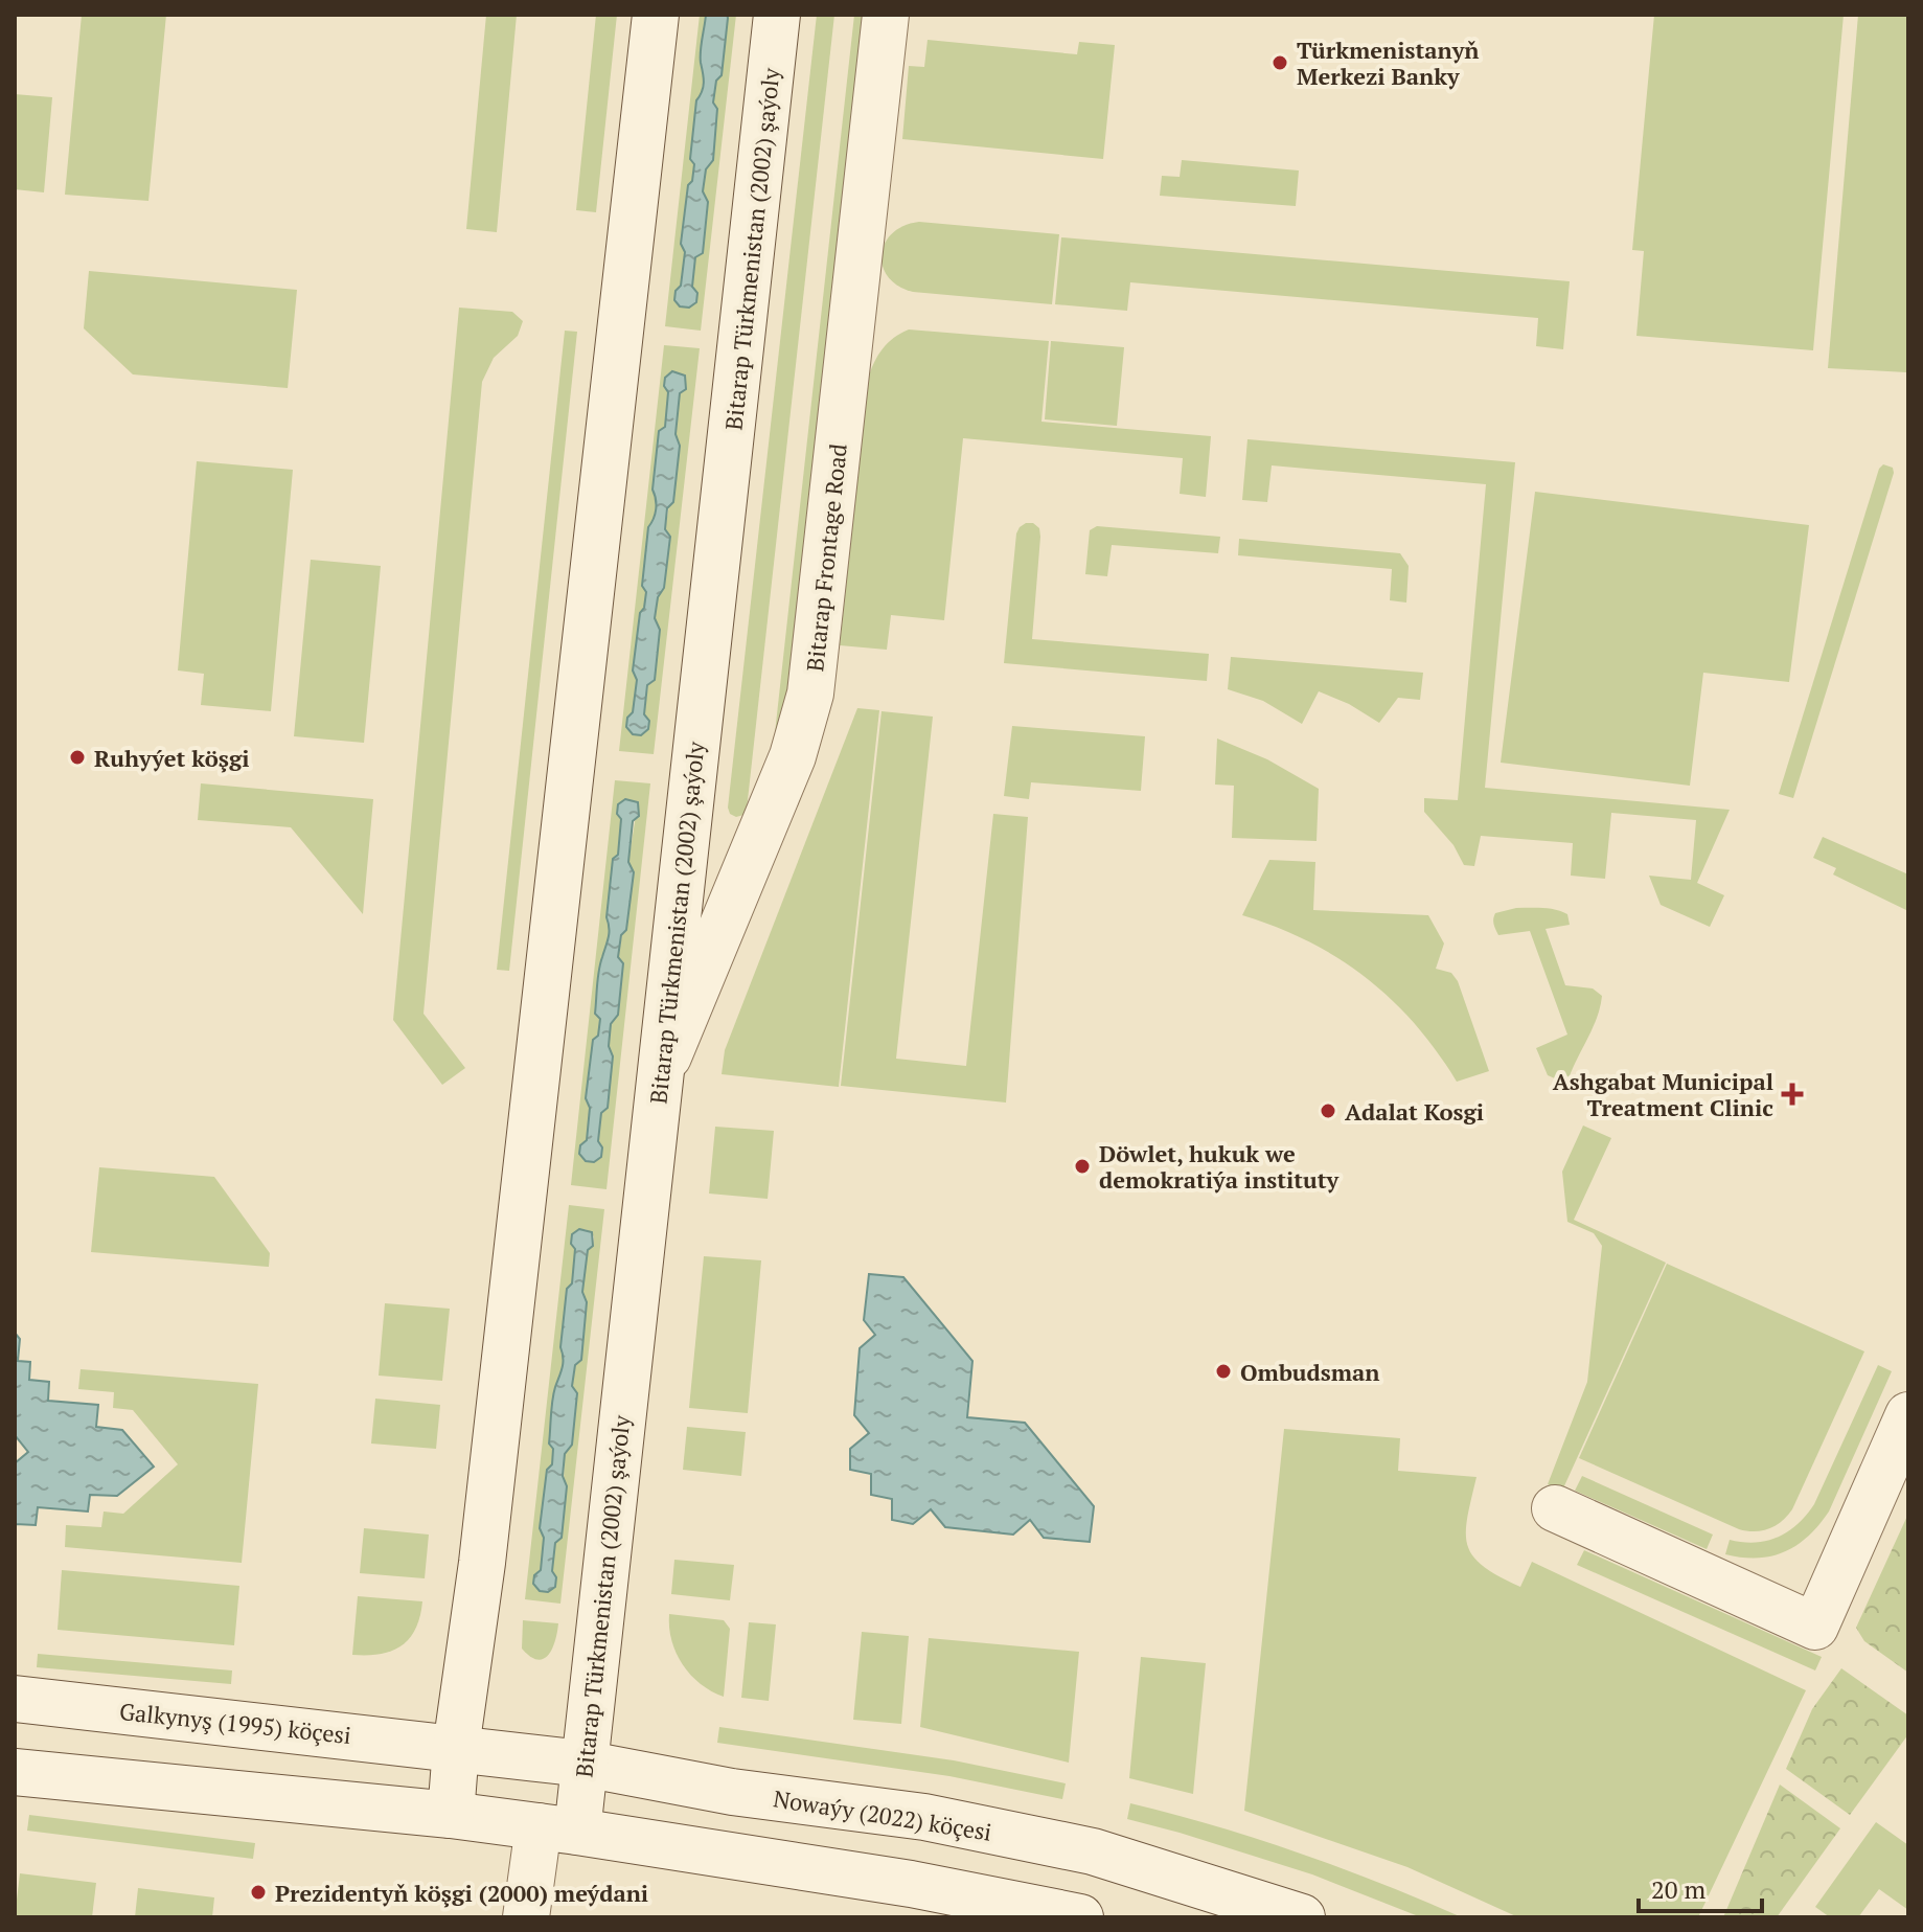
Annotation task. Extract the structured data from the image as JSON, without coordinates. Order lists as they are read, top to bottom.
{
  "streets": {
    "main road": [
      "Bitarap Türkmenistan (2002) şaýoly",
      "Bitarap Frontage Road",
      "Galkynyş (1995) köçesi",
      "Nowaýy (2022) köçesi"
    ]
  },
  "crossings": [
    ["Bitarap Türkmenistan (2002) şaýoly", "Bitarap Frontage Road"],
    ["Bitarap Türkmenistan (2002) şaýoly", "Nowaýy (2022) köçesi"],
    ["Galkynyş (1995) köçesi", "Nowaýy (2022) köçesi"]
  ],
  "places": {
    "other": [
      "Türkmenistanyň Merkezi Banky",
      "Ruhyýet köşgi",
      "Adalat Kosgi",
      "Döwlet, hukuk we demokratiýa instituty",
      "Ombudsman",
      "Prezidentyň köşgi (2000) meýdani"
    ],
    "health": ["Ashgabat Municipal Treatment Clinic"]
  },
  "scale_bar": "20 m"
}
